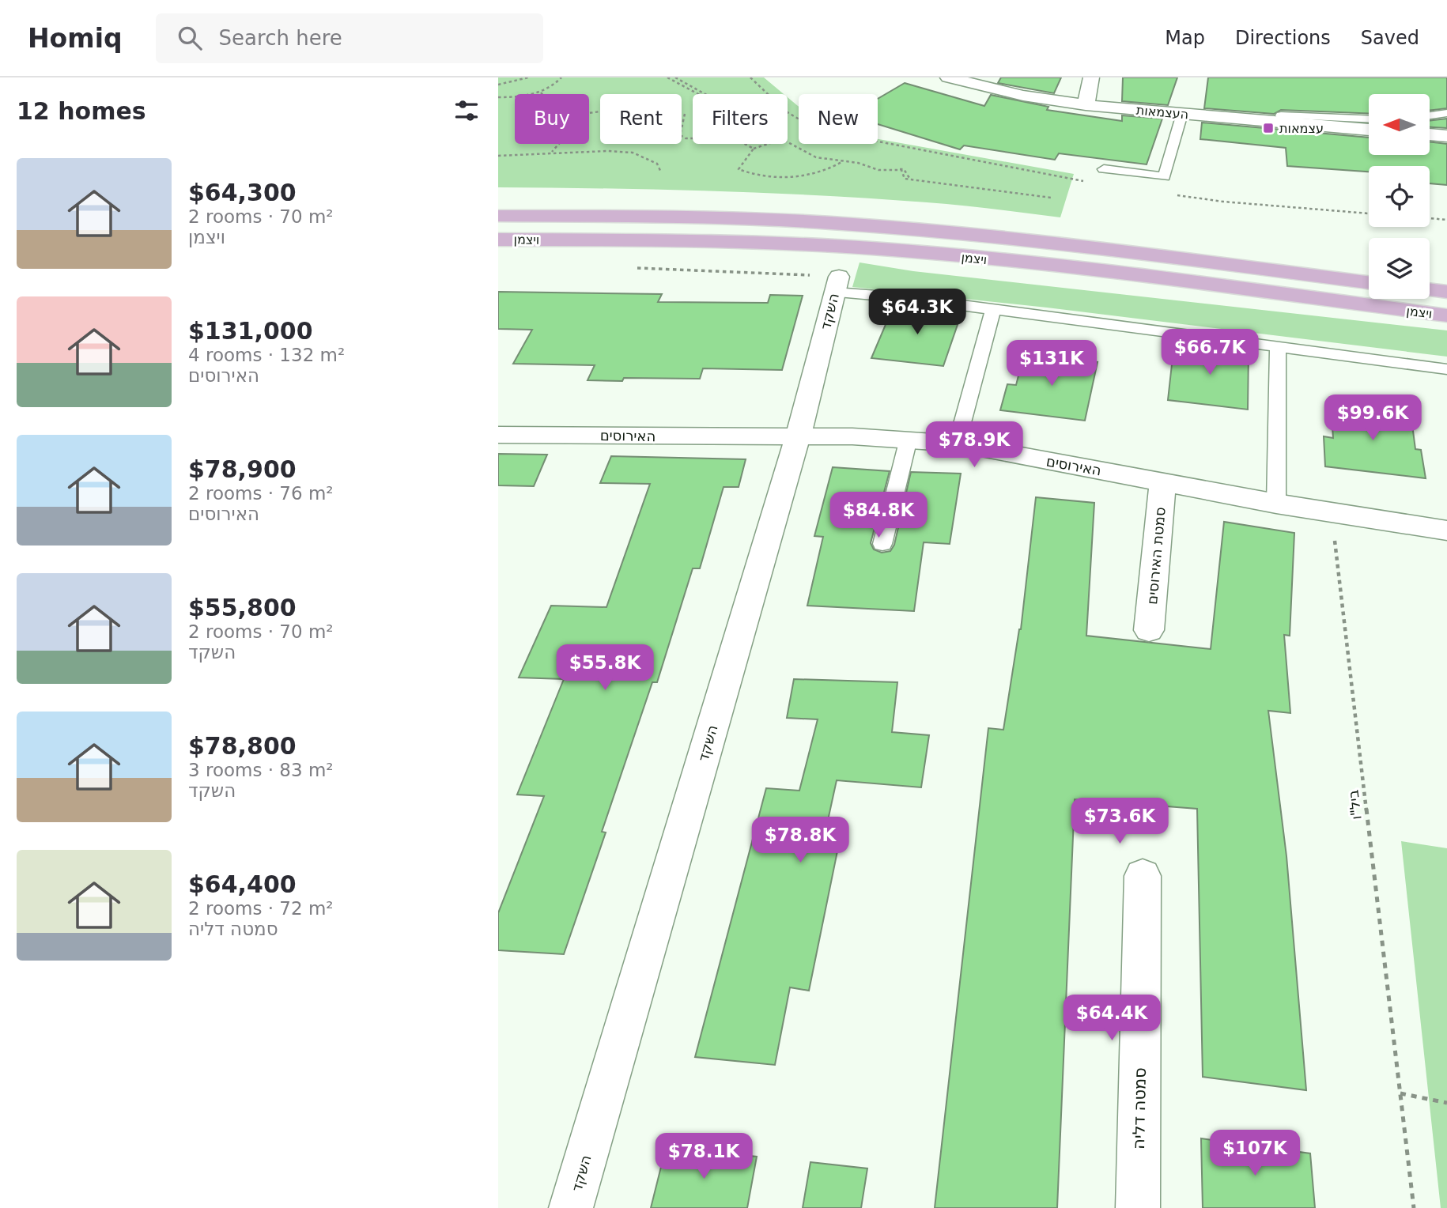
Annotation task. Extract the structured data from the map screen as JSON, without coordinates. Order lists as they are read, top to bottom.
{
  "streets": {
    "main road": ["ויצמן"],
    "street": [
      "העצמאות",
      "השקד",
      "האירוסים",
      "סמטת האירוסים",
      "סמטה דליה"
    ],
    "path": ["ביל\"ו"]
  },
  "crossings": [
    ["השקד", "האירוסים"],
    ["האירוסים", "סמטת האירוסים"],
    ["האירוסים", "ביל\"ו"]
  ],
  "places": {
    "transit": ["עצמאות"]
  },
  "north": "left",
  "page": {
    "header": "Homiq",
    "search": "Search here",
    "nav": ["Map", "Directions", "Saved"],
    "heading": "12 homes",
    "chip": [
      "Buy",
      "Rent",
      "Filters",
      "New"
    ],
    "list": [
      {
        "name": "$64,300",
        "note": "2 rooms · 70 m² · ויצמן"
      },
      {
        "name": "$131,000",
        "note": "4 rooms · 132 m² · האירוסים"
      },
      {
        "name": "$78,900",
        "note": "2 rooms · 76 m² · האירוסים"
      },
      {
        "name": "$55,800",
        "note": "2 rooms · 70 m² · השקד"
      },
      {
        "name": "$78,800",
        "note": "3 rooms · 83 m² · השקד"
      },
      {
        "name": "$64,400",
        "note": "2 rooms · 72 m² · סמטה דליה"
      }
    ],
    "price": [
      "$64.3K",
      "$66.7K",
      "$131K",
      "$99.6K",
      "$78.9K",
      "$84.8K",
      "$55.8K",
      "$73.6K",
      "$78.8K",
      "$64.4K",
      "$107K",
      "$78.1K"
    ]
  }
}
